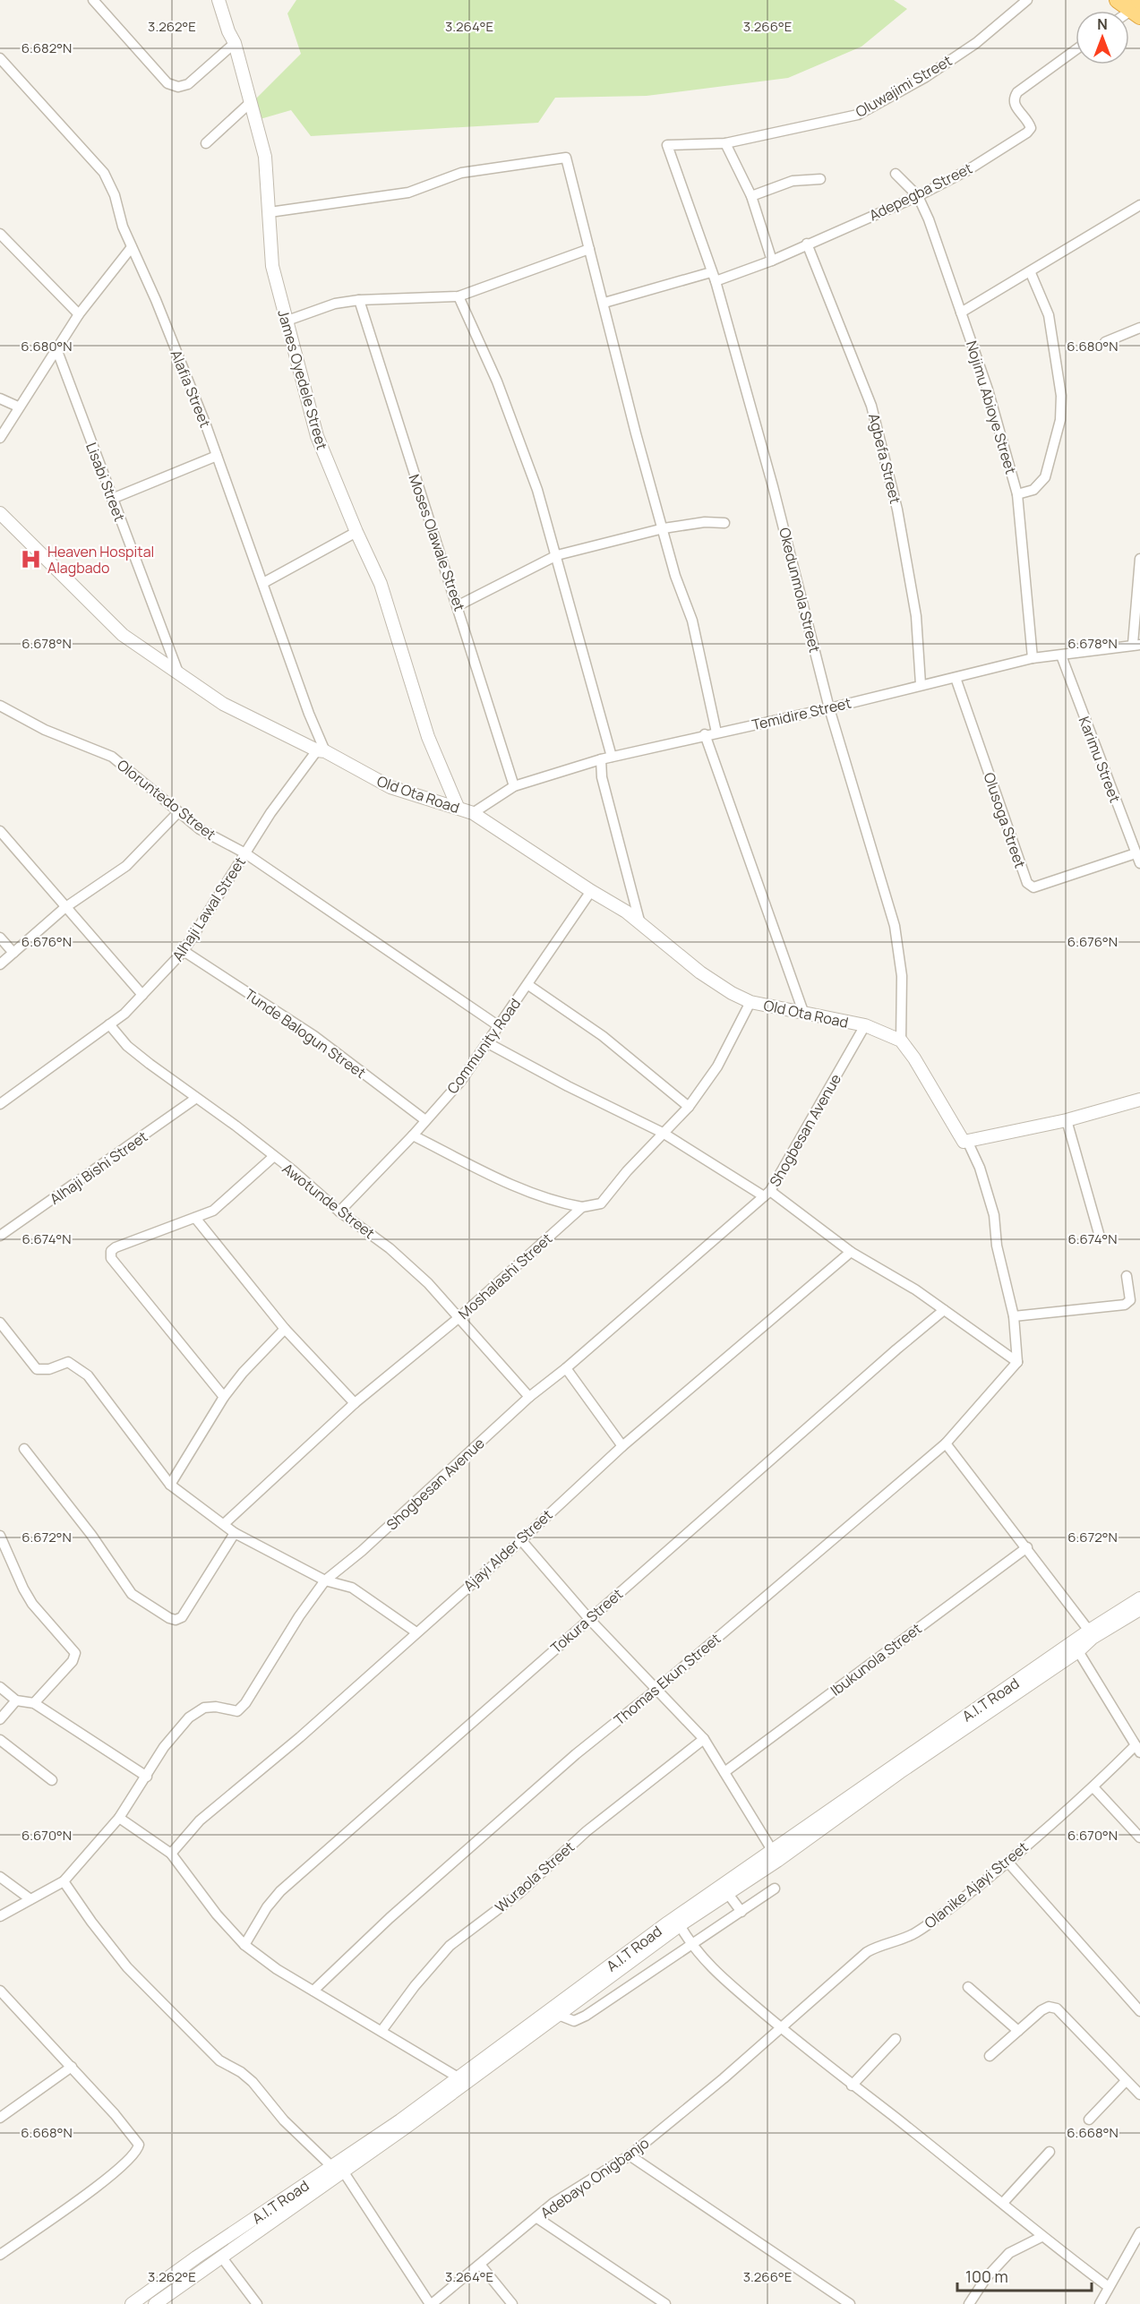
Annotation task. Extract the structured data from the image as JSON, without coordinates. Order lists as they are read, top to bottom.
{
  "streets": {
    "street": [
      "Oluwajimi Street",
      "Adepegba Street",
      "James Oyedele Street",
      "Alafia Street",
      "Nojimu Abioye Street",
      "Agbefa Street",
      "Lisabi Street",
      "Moses Olawale Street",
      "Okedunmola Street",
      "Temidire Street",
      "Karimu Street",
      "Old Ota Road",
      "Oloruntedo Street",
      "Olusoga Street",
      "Alhaji Lawal Street",
      "Tunde Balogun Street",
      "Community Road",
      "Shogbesan Avenue",
      "Alhaji Bishi Street",
      "Awotunde Street",
      "Moshalashi Street",
      "Ajayi Alder Street",
      "Tokura Street",
      "Ibukunola Street",
      "Thomas Ekun Street",
      "A.I.T Road",
      "Wuraola Street",
      "Olanike Ajayi Street",
      "Adebayo Onigbanjo"
    ]
  },
  "crossings": [
    ["Oluwajimi Street", "Okedunmola Street"],
    ["Adepegba Street", "Nojimu Abioye Street"],
    ["Adepegba Street", "Agbefa Street"],
    ["Adepegba Street", "Okedunmola Street"],
    ["James Oyedele Street", "Old Ota Road"],
    ["Alafia Street", "Old Ota Road"],
    ["Alafia Street", "Alhaji Lawal Street"],
    ["Nojimu Abioye Street", "Temidire Street"],
    ["Agbefa Street", "Temidire Street"],
    ["Lisabi Street", "Old Ota Road"],
    ["Moses Olawale Street", "Temidire Street"],
    ["Okedunmola Street", "Temidire Street"],
    ["Okedunmola Street", "Old Ota Road"],
    ["Temidire Street", "Karimu Street"],
    ["Temidire Street", "Old Ota Road"],
    ["Temidire Street", "Olusoga Street"],
    ["Karimu Street", "Olusoga Street"],
    ["Old Ota Road", "Alhaji Lawal Street"],
    ["Old Ota Road", "Community Road"],
    ["Old Ota Road", "Shogbesan Avenue"],
    ["Old Ota Road", "Moshalashi Street"],
    ["Oloruntedo Street", "Alhaji Lawal Street"],
    ["Oloruntedo Street", "Community Road"],
    ["Alhaji Lawal Street", "Tunde Balogun Street"],
    ["Alhaji Lawal Street", "Awotunde Street"],
    ["Tunde Balogun Street", "Community Road"],
    ["Community Road", "Awotunde Street"],
    ["Shogbesan Avenue", "Awotunde Street"],
    ["Alhaji Bishi Street", "Awotunde Street"],
    ["Awotunde Street", "Moshalashi Street"],
    ["Olanike Ajayi Street", "Adebayo Onigbanjo"]
  ],
  "places": {
    "hospital": ["Heaven Hospital Alagbado"]
  },
  "scale_bar": "100 m",
  "north": "top",
  "coordinates": [
    "3.262°E",
    "3.264°E",
    "3.266°E",
    "6.682°N",
    "6.680°N",
    "6.678°N",
    "6.676°N",
    "6.674°N",
    "6.672°N",
    "6.670°N",
    "6.668°N"
  ]
}
